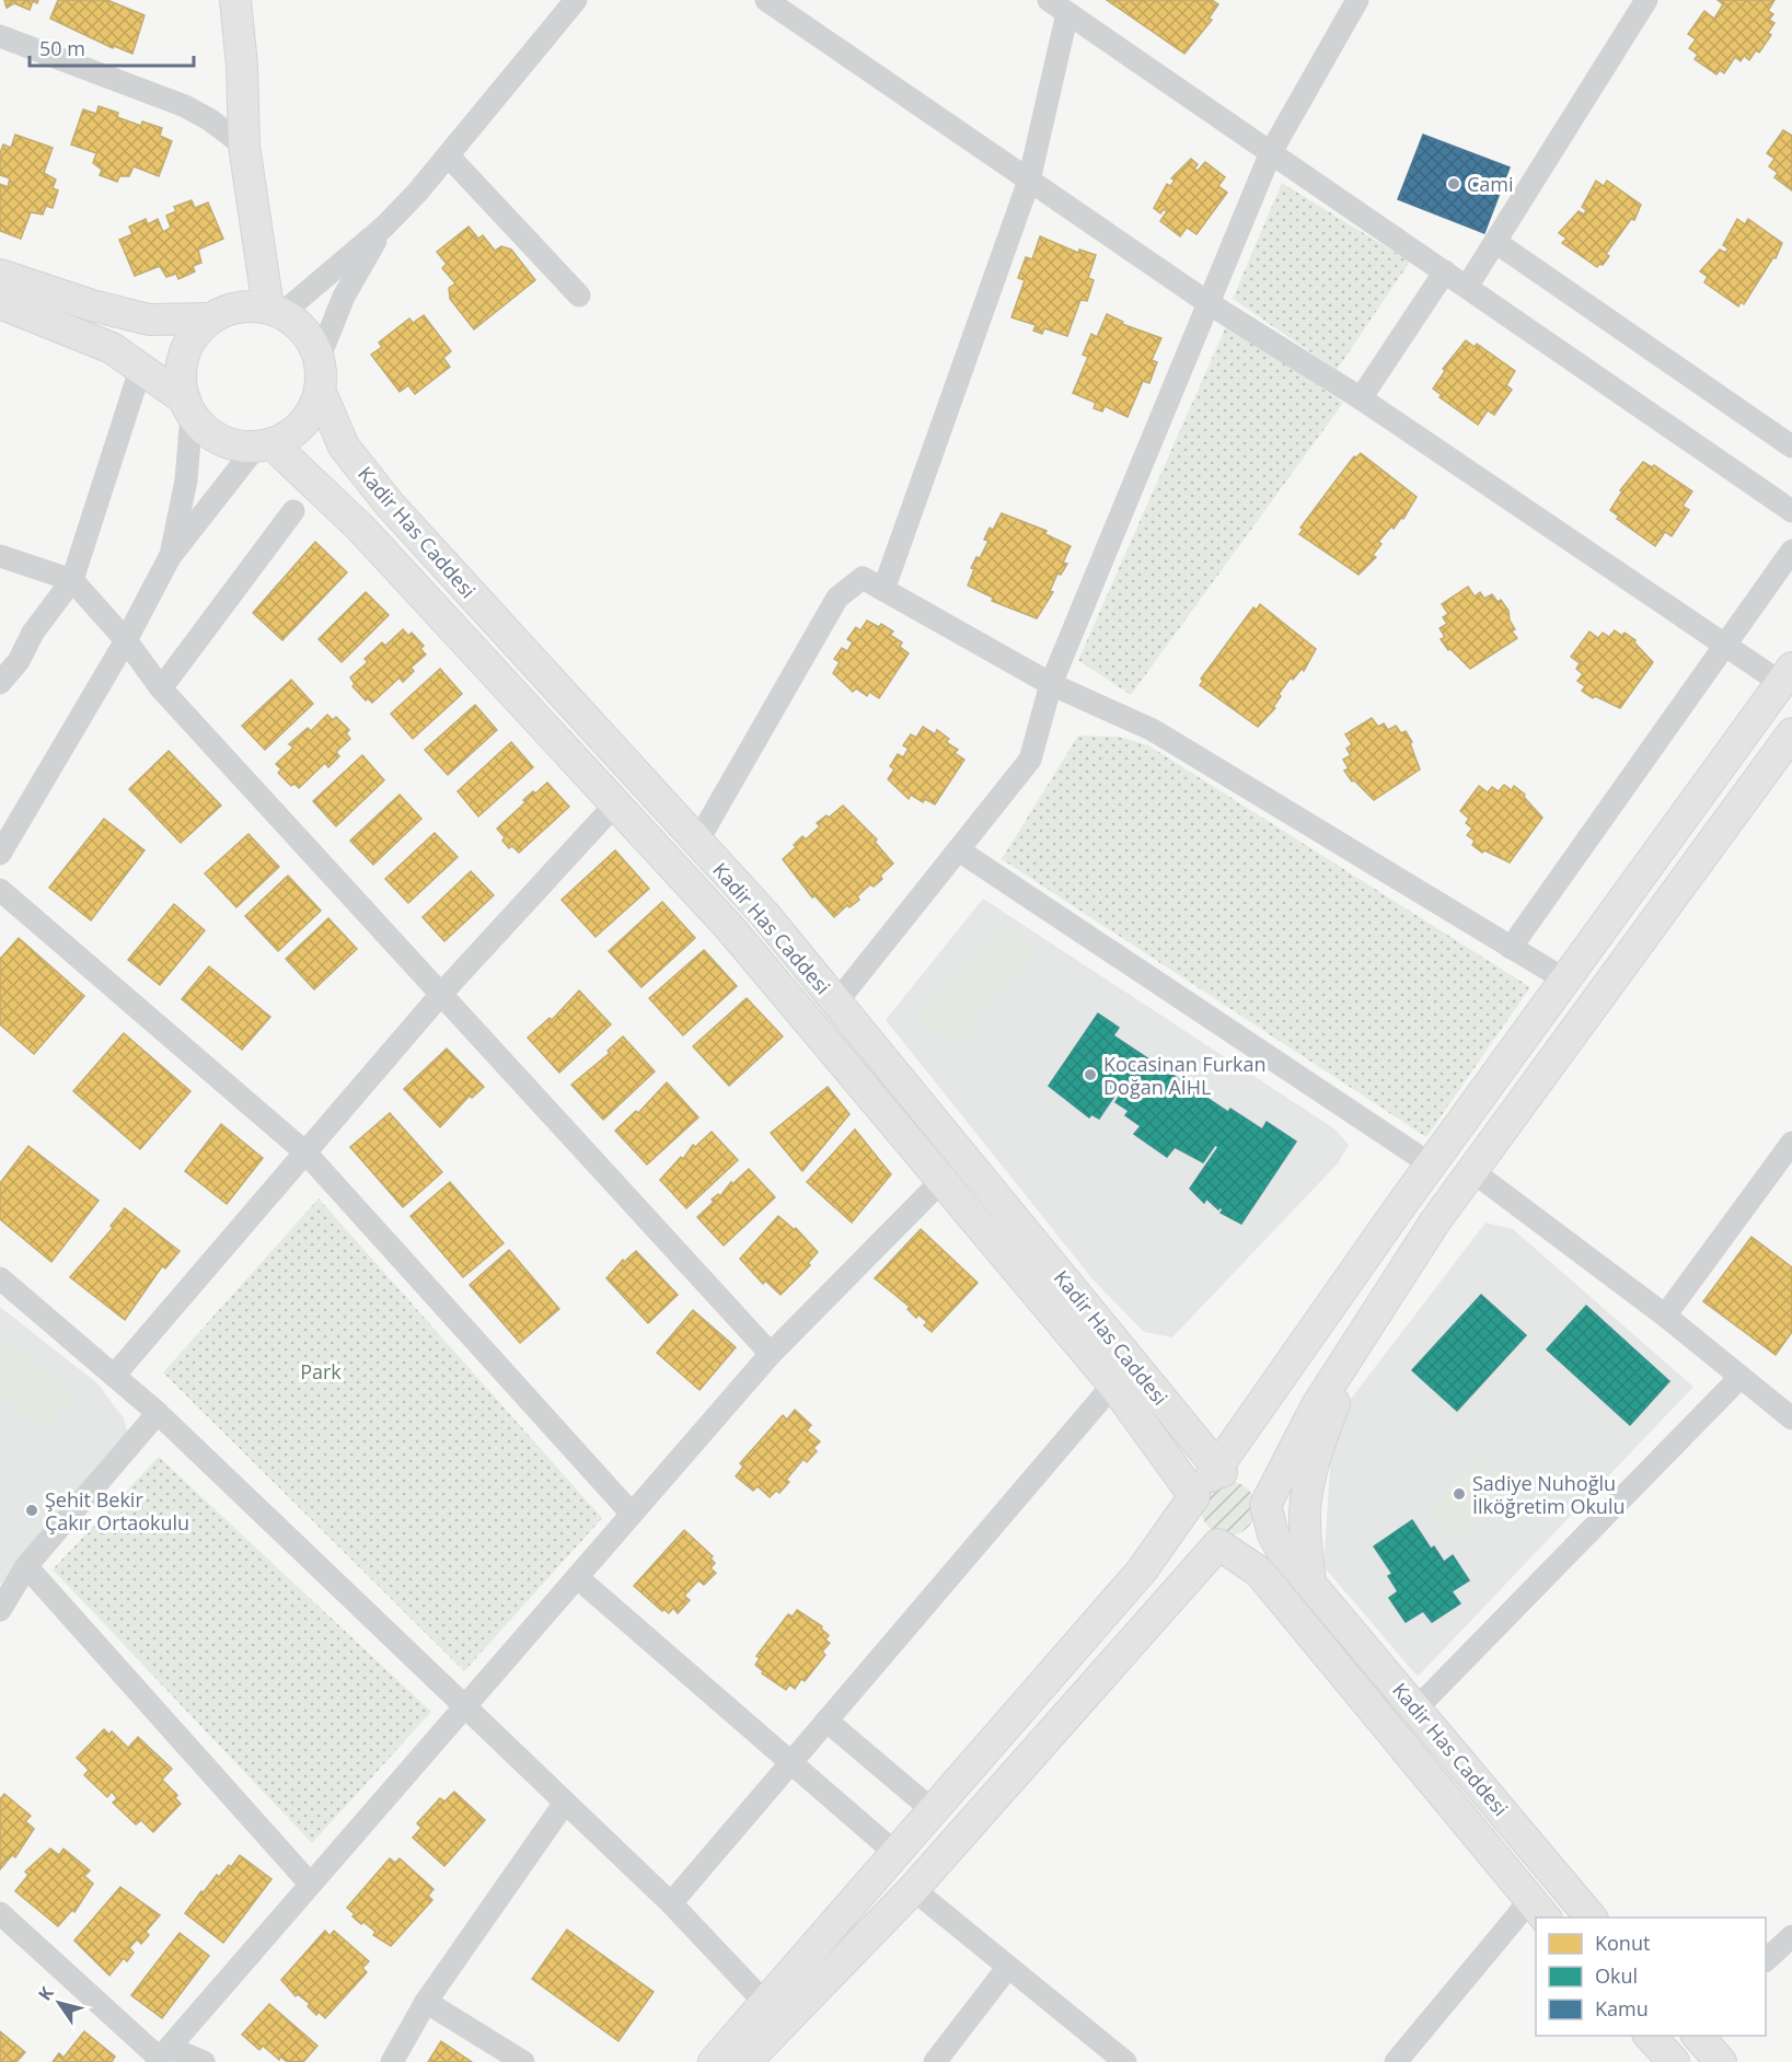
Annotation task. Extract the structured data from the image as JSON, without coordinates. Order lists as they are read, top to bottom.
{
  "streets": {
    "street": ["Kadir Has Caddesi"]
  },
  "parks": ["Park"],
  "places": [
    "Cami",
    "Kocasinan Furkan Doğan AİHL",
    "Sadiye Nuhoğlu İlköğretim Okulu",
    "Şehit Bekir Çakır Ortaokulu"
  ],
  "legend": ["Konut", "Okul", "Kamu"],
  "scale_bar": "50 m",
  "north": "top left"
}
